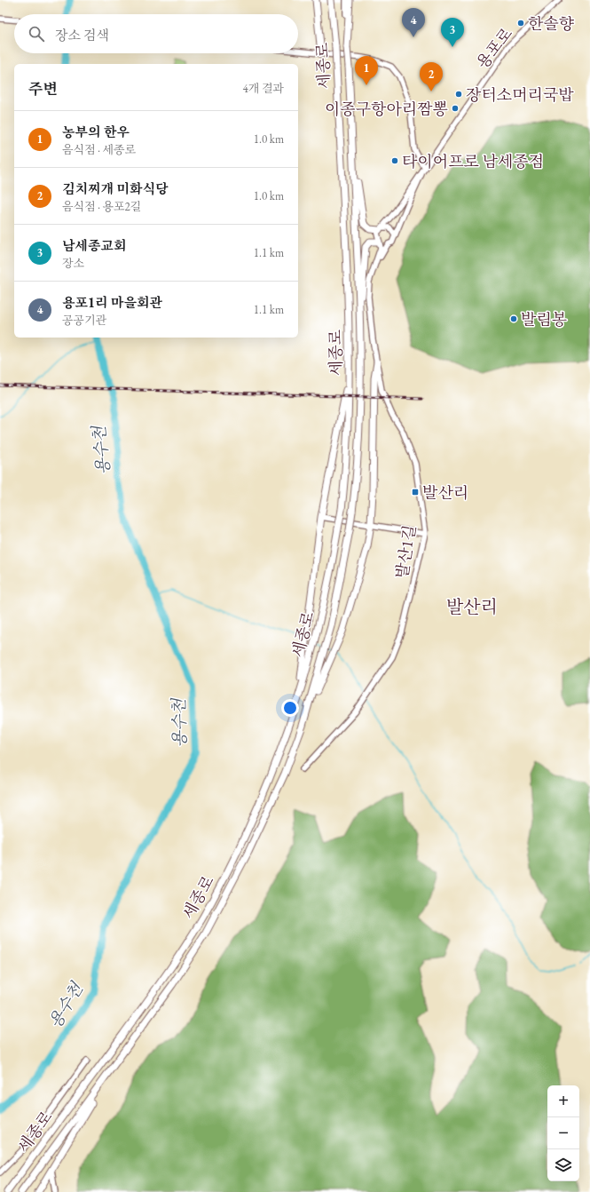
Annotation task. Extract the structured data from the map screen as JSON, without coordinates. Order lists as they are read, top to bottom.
{
  "streets": {
    "highway": ["세종로"],
    "street": ["용포로", "발산1길"]
  },
  "districts": ["발산리"],
  "water": ["용수천"],
  "places": {
    "other": [
      "한솔향",
      "장터소머리국밥",
      "이종구항아리짬뽕",
      "타이어프로 남세종점",
      "발림봉"
    ],
    "transit": ["발산리"]
  },
  "page": {
    "pins": [
      "4",
      "3",
      "1",
      "2"
    ],
    "search": "장소 검색",
    "heading": ["주변", "4개 결과"],
    "list": [
      {
        "mark": "1",
        "name": "농부의 한우",
        "note": "음식점 · 세종로",
        "value": "1.0 km"
      },
      {
        "mark": "2",
        "name": "김치찌개 미화식당",
        "note": "음식점 · 용포2길",
        "value": "1.0 km"
      },
      {
        "mark": "3",
        "name": "남세종교회",
        "note": "장소",
        "value": "1.1 km"
      },
      {
        "mark": "4",
        "name": "용포1리 마을회관",
        "note": "공공기관",
        "value": "1.1 km"
      }
    ],
    "map_buttons": ["+", "−"]
  }
}
